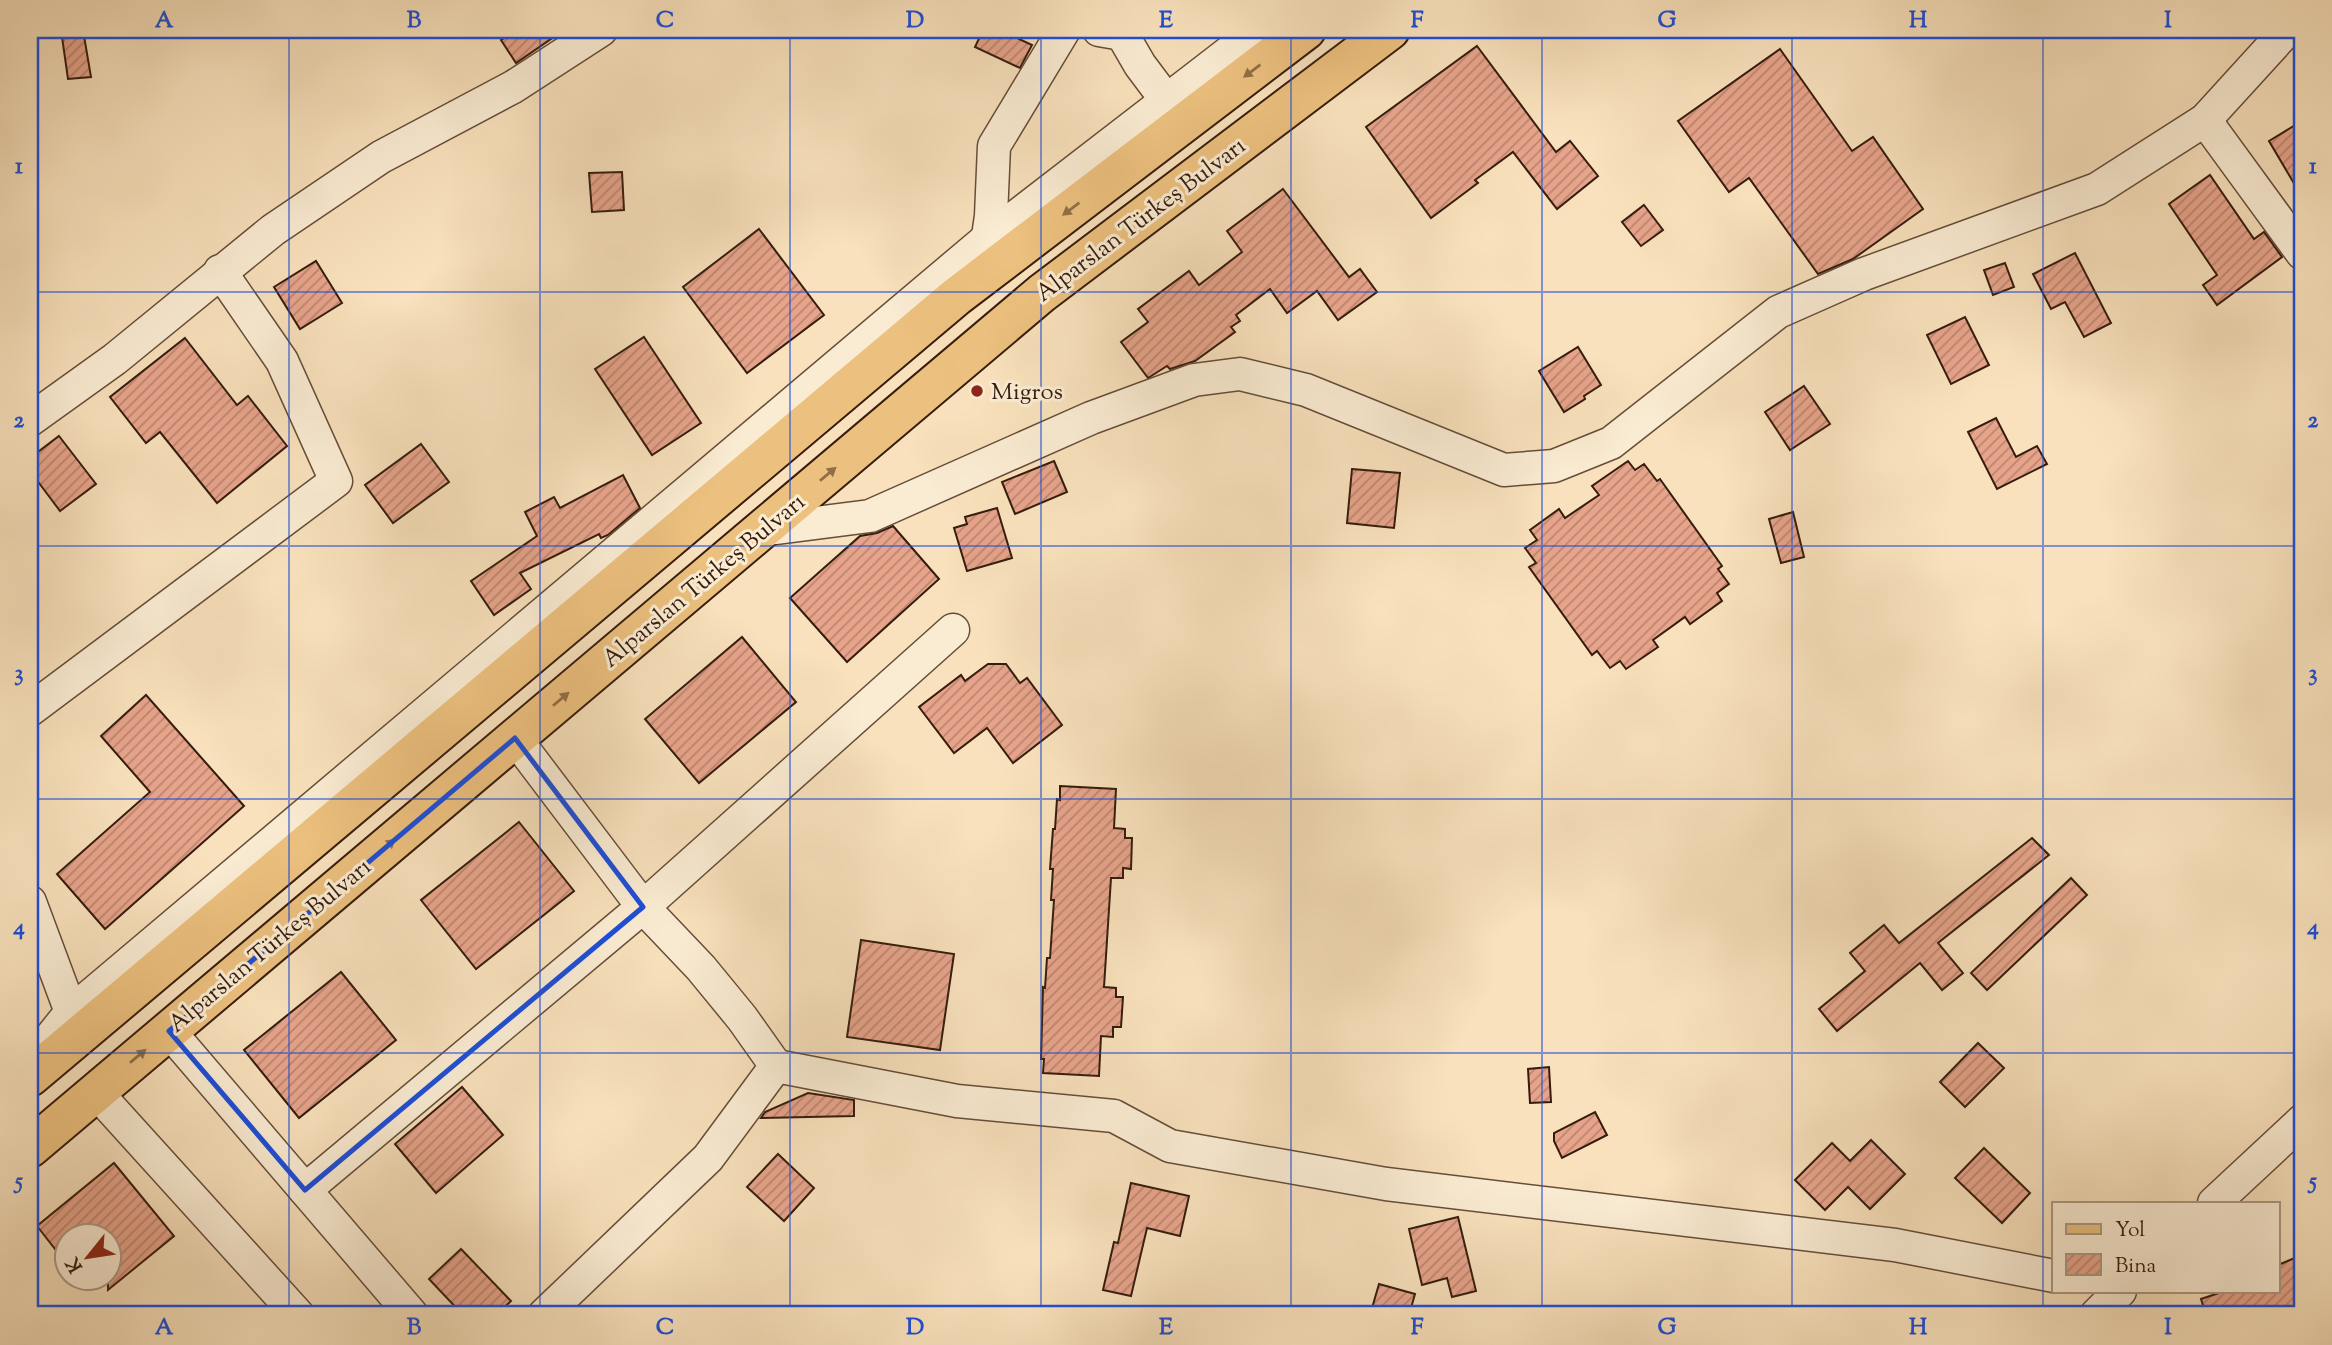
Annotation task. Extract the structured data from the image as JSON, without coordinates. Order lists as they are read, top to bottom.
{
  "streets": {
    "main road": ["Alparslan Türkeş Bulvarı"]
  },
  "places": ["Migros"],
  "legend": ["Yol", "Bina"],
  "north": "bottom left",
  "grid": {
    "columns": [
      "A",
      "B",
      "C",
      "D",
      "E",
      "F",
      "G",
      "H",
      "I"
    ],
    "rows": [
      "1",
      "2",
      "3",
      "4",
      "5"
    ]
  }
}
